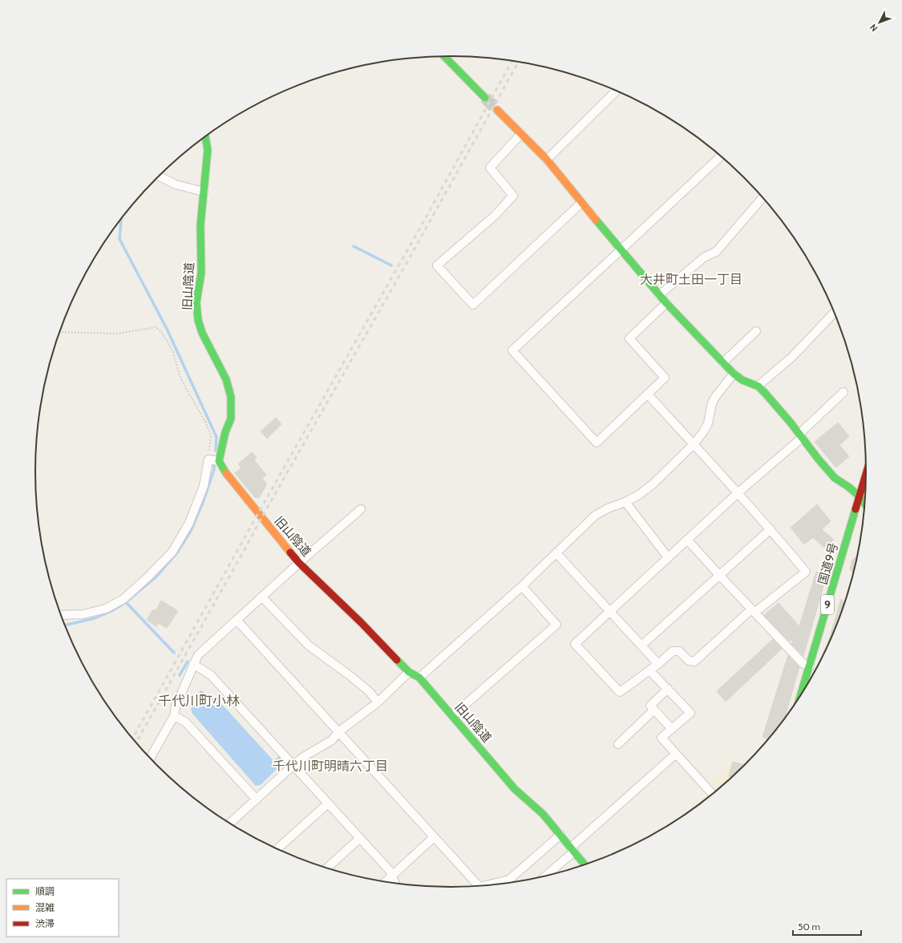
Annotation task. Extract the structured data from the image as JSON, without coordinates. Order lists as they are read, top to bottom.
{
  "streets": {
    "main road": ["旧山陰道", "国道9号", "9"]
  },
  "districts": ["大井町土田一丁目", "千代川町小林", "千代川町明晴六丁目"],
  "legend": ["順調", "混雑", "渋滞"],
  "scale_bar": "50 m",
  "north": "bottom left"
}
